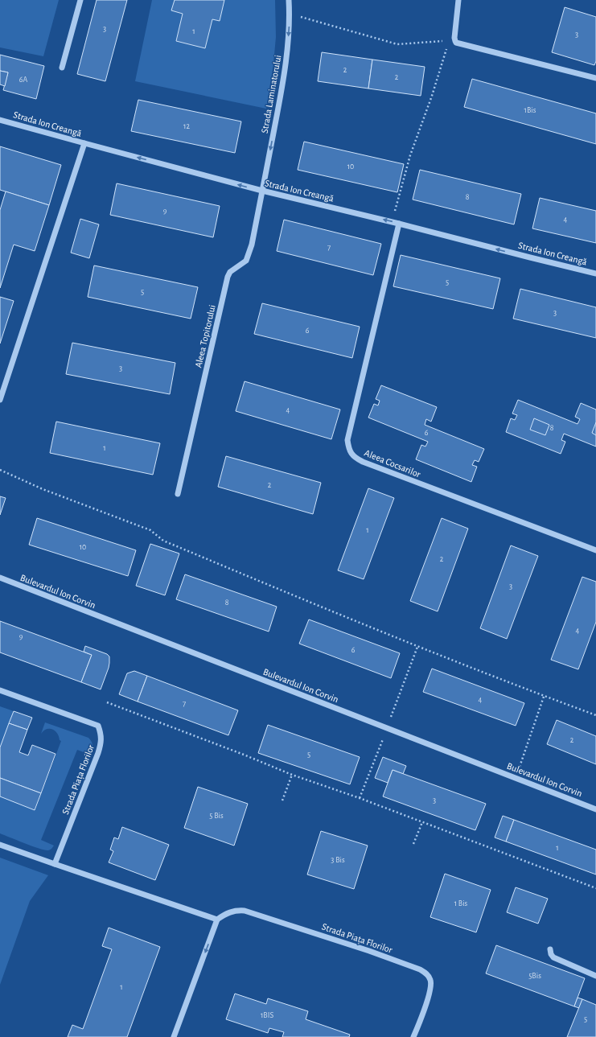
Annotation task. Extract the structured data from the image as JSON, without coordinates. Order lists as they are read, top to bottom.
{
  "streets": {
    "street": [
      "Strada Laminatorului",
      "Strada Ion Creangă",
      "Aleea Topitorului",
      "Aleea Cocsarilor",
      "Bulevardul Ion Corvin",
      "Strada Piața Florilor"
    ]
  },
  "crossings": [
    ["Strada Laminatorului", "Strada Ion Creangă"],
    ["Strada Laminatorului", "Aleea Topitorului"],
    ["Strada Ion Creangă", "Aleea Topitorului"],
    ["Strada Ion Creangă", "Aleea Cocsarilor"]
  ],
  "one_way": ["Strada Laminatorului", "Strada Ion Creangă"],
  "house_numbers": [
    "3",
    "1",
    "3",
    "2",
    "2",
    "6A",
    "1Bis",
    "12",
    "10",
    "8",
    "9",
    "4",
    "7",
    "5",
    "5",
    "3",
    "6",
    "3",
    "4",
    "8",
    "6",
    "1",
    "2",
    "1",
    "10",
    "2",
    "3",
    "8",
    "4",
    "9",
    "6",
    "4",
    "7",
    "2",
    "5",
    "3",
    "5 Bis",
    "1",
    "3 Bis",
    "1 Bis",
    "5Bis",
    "1",
    "1BIS",
    "5"
  ]
}
